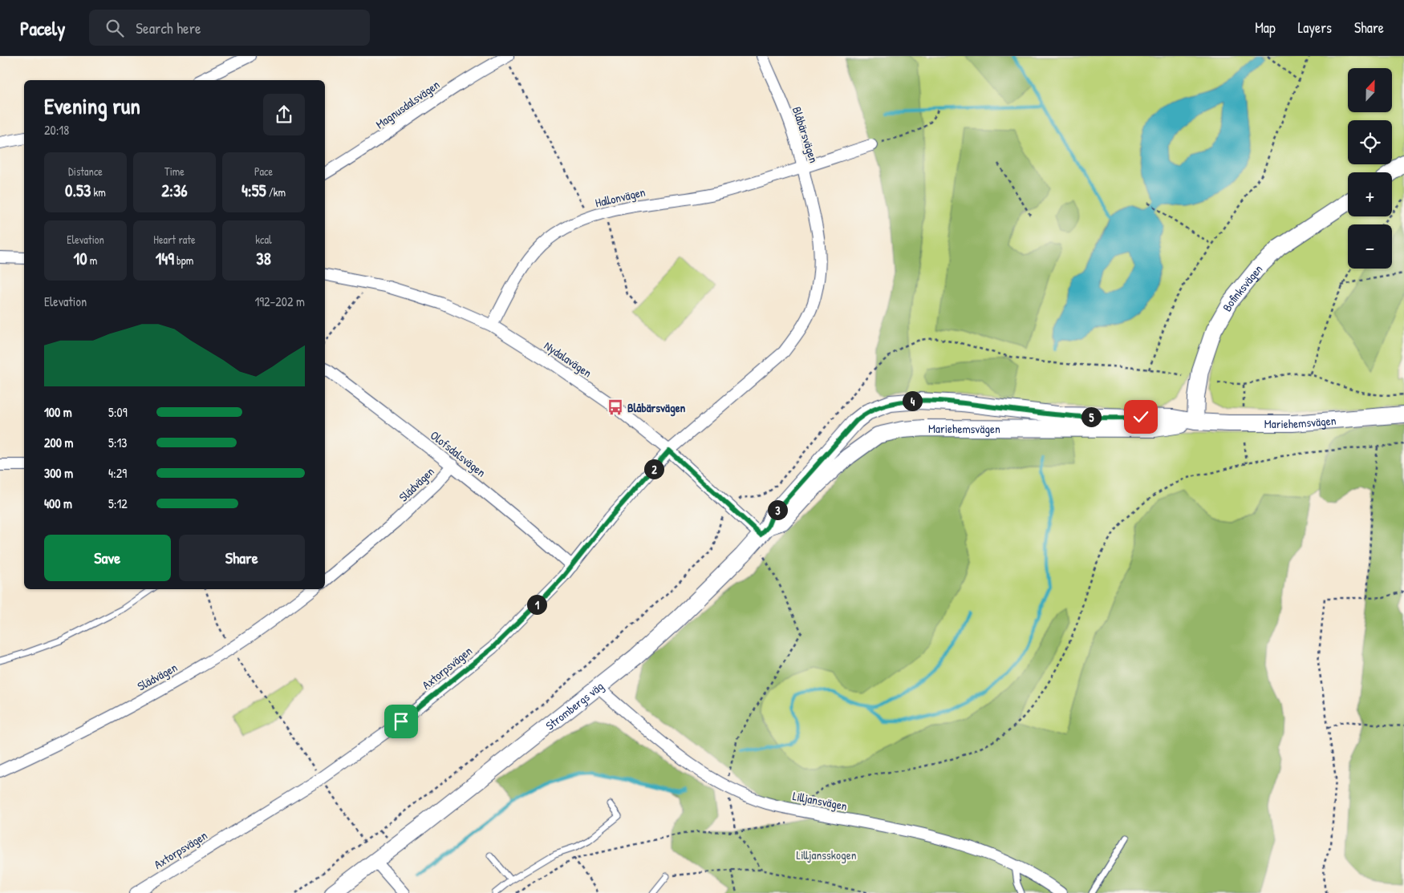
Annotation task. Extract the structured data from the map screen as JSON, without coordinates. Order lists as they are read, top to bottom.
{
  "streets": {
    "street": [
      "Magnusdalsvägen",
      "Blåbärsvägen",
      "Hallonvägen",
      "Bofinksvägen",
      "Nydalavägen",
      "Mariehemsvägen",
      "Olofsdalsvägen",
      "Slädvägen",
      "Axtorpsvägen",
      "Strombergs väg",
      "Lilljansvägen"
    ]
  },
  "crossings": [
    ["Blåbärsvägen", "Hallonvägen"],
    ["Blåbärsvägen", "Nydalavägen"],
    ["Blåbärsvägen", "Axtorpsvägen"],
    ["Hallonvägen", "Nydalavägen"],
    ["Bofinksvägen", "Mariehemsvägen"],
    ["Nydalavägen", "Mariehemsvägen"],
    ["Nydalavägen", "Axtorpsvägen"],
    ["Nydalavägen", "Strombergs väg"],
    ["Mariehemsvägen", "Strombergs väg"],
    ["Olofsdalsvägen", "Slädvägen"],
    ["Olofsdalsvägen", "Axtorpsvägen"],
    ["Strombergs väg", "Lilljansvägen"]
  ],
  "parks": ["Lilljansskogen"],
  "places": {
    "bus stop": ["Blåbärsvägen"]
  },
  "north": "top",
  "page": {
    "header": "Pacely",
    "search": "Search here",
    "nav": ["Map", "Layers", "Share"],
    "map_buttons": ["+", "−"],
    "heading": ["Evening run", "20:18"],
    "stats": [
      ["Distance", "0.53 km"],
      ["Time", "2:36"],
      ["Pace", "4:55 /km"],
      ["Elevation", "10 m"],
      ["Heart rate", "149 bpm"],
      ["kcal", "38"]
    ],
    "chart": ["Elevation", "192–202 m"],
    "pins": [
      "4",
      "5",
      "2",
      "3",
      "1"
    ],
    "list": [
      {
        "name": "100 m",
        "note": "5:09"
      },
      {
        "name": "200 m",
        "note": "5:13"
      },
      {
        "name": "300 m",
        "note": "4:29"
      },
      {
        "name": "400 m",
        "note": "5:12"
      }
    ],
    "buttons": ["Save", "Share"]
  }
}
